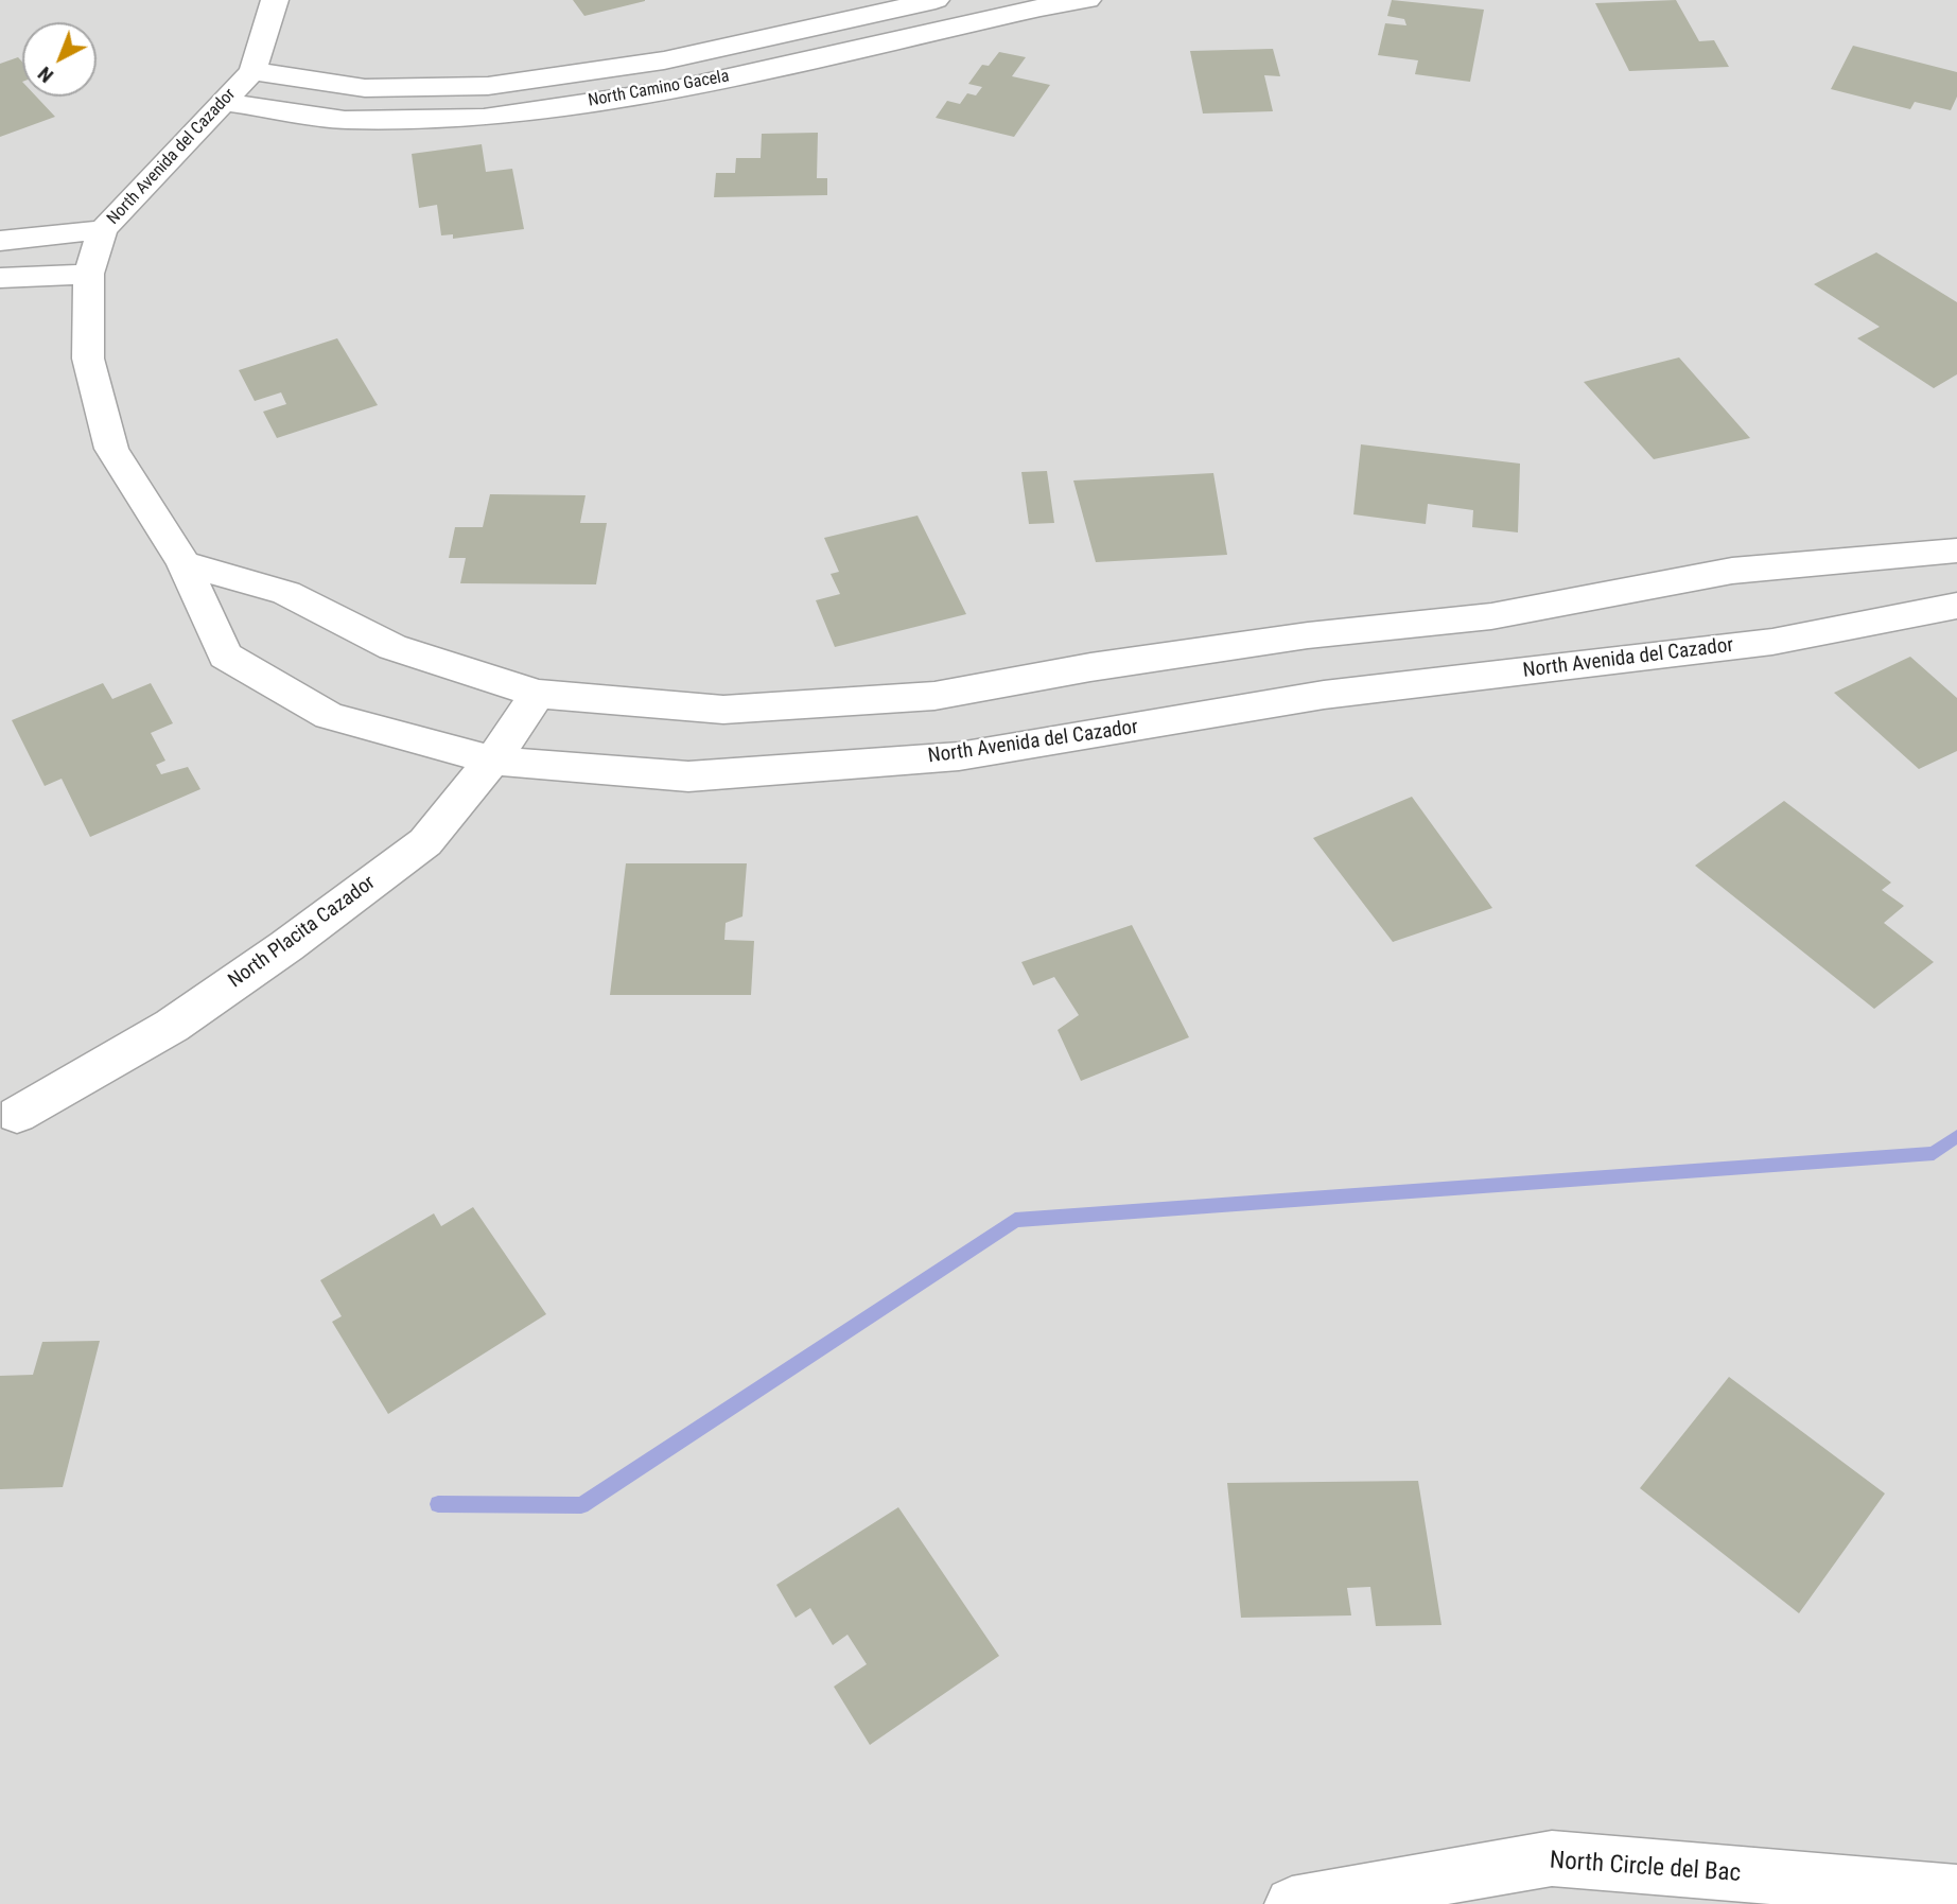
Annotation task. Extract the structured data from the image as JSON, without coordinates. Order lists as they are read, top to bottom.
{
  "streets": {
    "street": [
      "North Camino Gacela",
      "North Avenida del Cazador",
      "North Placita Cazador",
      "North Circle del Bac"
    ]
  },
  "crossings": [
    ["North Camino Gacela", "North Avenida del Cazador"],
    ["North Avenida del Cazador", "North Placita Cazador"]
  ],
  "north": "bottom left"
}
